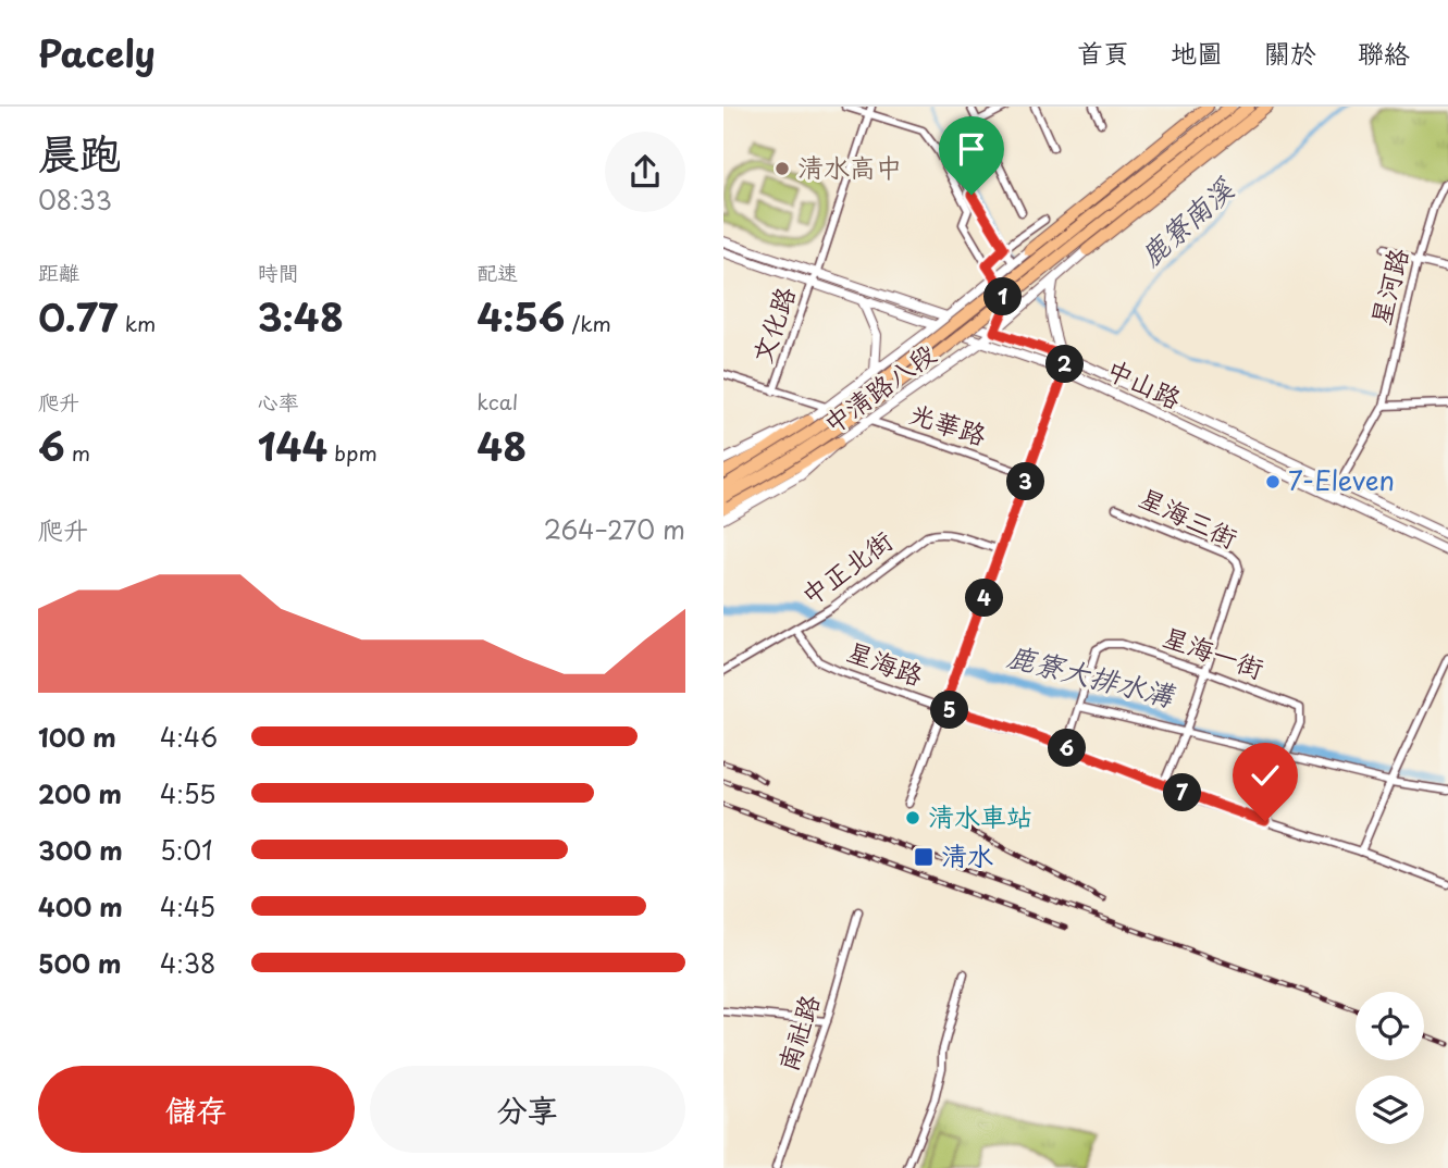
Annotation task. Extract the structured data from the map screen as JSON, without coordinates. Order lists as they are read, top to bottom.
{
  "streets": {
    "street": [
      "星河路",
      "文化路",
      "中山路",
      "中清路八段",
      "光華路",
      "星海三街",
      "中正北街",
      "星海一街",
      "星海路",
      "南社路"
    ]
  },
  "crossings": [
    ["星河路", "中山路"],
    ["文化路", "中山路"],
    ["文化路", "光華路"],
    ["中山路", "中清路八段"],
    ["中清路八段", "光華路"],
    ["星海三街", "星海一街"],
    ["星海三街", "星海路"],
    ["中正北街", "星海路"],
    ["星海一街", "星海路"]
  ],
  "water": ["鹿寮南溪", "鹿寮大排水溝"],
  "places": {
    "other": ["清水高中", "7-Eleven", "清水車站"],
    "transit": ["清水"]
  },
  "page": {
    "header": "Pacely",
    "nav": [
      "首頁",
      "地圖",
      "關於",
      "聯絡"
    ],
    "heading": ["晨跑", "08:33"],
    "stats": [
      ["距離", "0.77 km"],
      ["時間", "3:48"],
      ["配速", "4:56 /km"],
      ["爬升", "6 m"],
      ["心率", "144 bpm"],
      ["kcal", "48"]
    ],
    "pins": [
      "1",
      "2",
      "3",
      "4",
      "5",
      "6",
      "7"
    ],
    "chart": ["爬升", "264–270 m"],
    "list": [
      {
        "name": "100 m",
        "note": "4:46"
      },
      {
        "name": "200 m",
        "note": "4:55"
      },
      {
        "name": "300 m",
        "note": "5:01"
      },
      {
        "name": "400 m",
        "note": "4:45"
      },
      {
        "name": "500 m",
        "note": "4:38"
      }
    ],
    "buttons": ["儲存", "分享"]
  }
}
